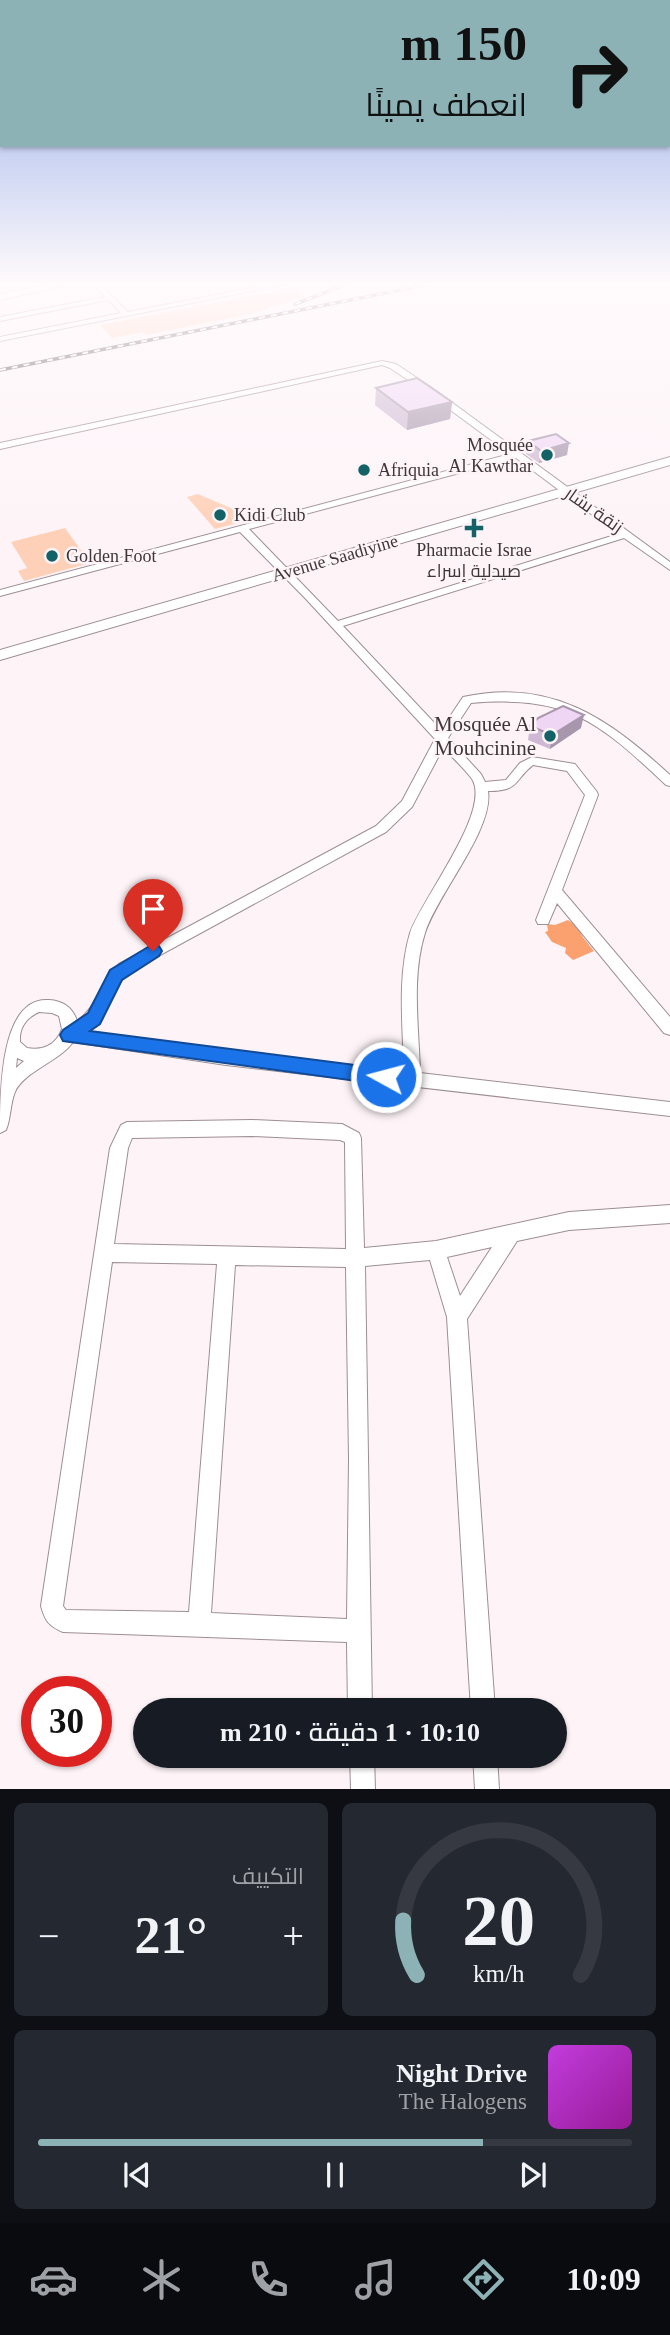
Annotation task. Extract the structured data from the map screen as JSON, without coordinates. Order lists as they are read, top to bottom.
{
  "streets": {
    "main road": ["Avenue Saadiyine"],
    "street": ["زنقة بشار"]
  },
  "crossings": [
    ["زنقة بشار", "Avenue Saadiyine"]
  ],
  "places": {
    "other": [
      "Mosquée Al Kawthar",
      "Afriquia",
      "Kidi Club",
      "Golden Foot",
      "Mosquée Al Mouhcinine"
    ],
    "health": ["Pharmacie Israe صيدلية إسراء"]
  },
  "page": {
    "turn": ["150 m", "انعطف يمينًا"],
    "limit": "30",
    "trip": "10:10 · 1 دقيقة · 210 m",
    "tile": "التكييف",
    "heat": ["−", "21°", "+"],
    "song": ["Night Drive", "The Halogens"],
    "tabs": "10:09",
    "gauge": ["20", "km/h"]
  }
}
